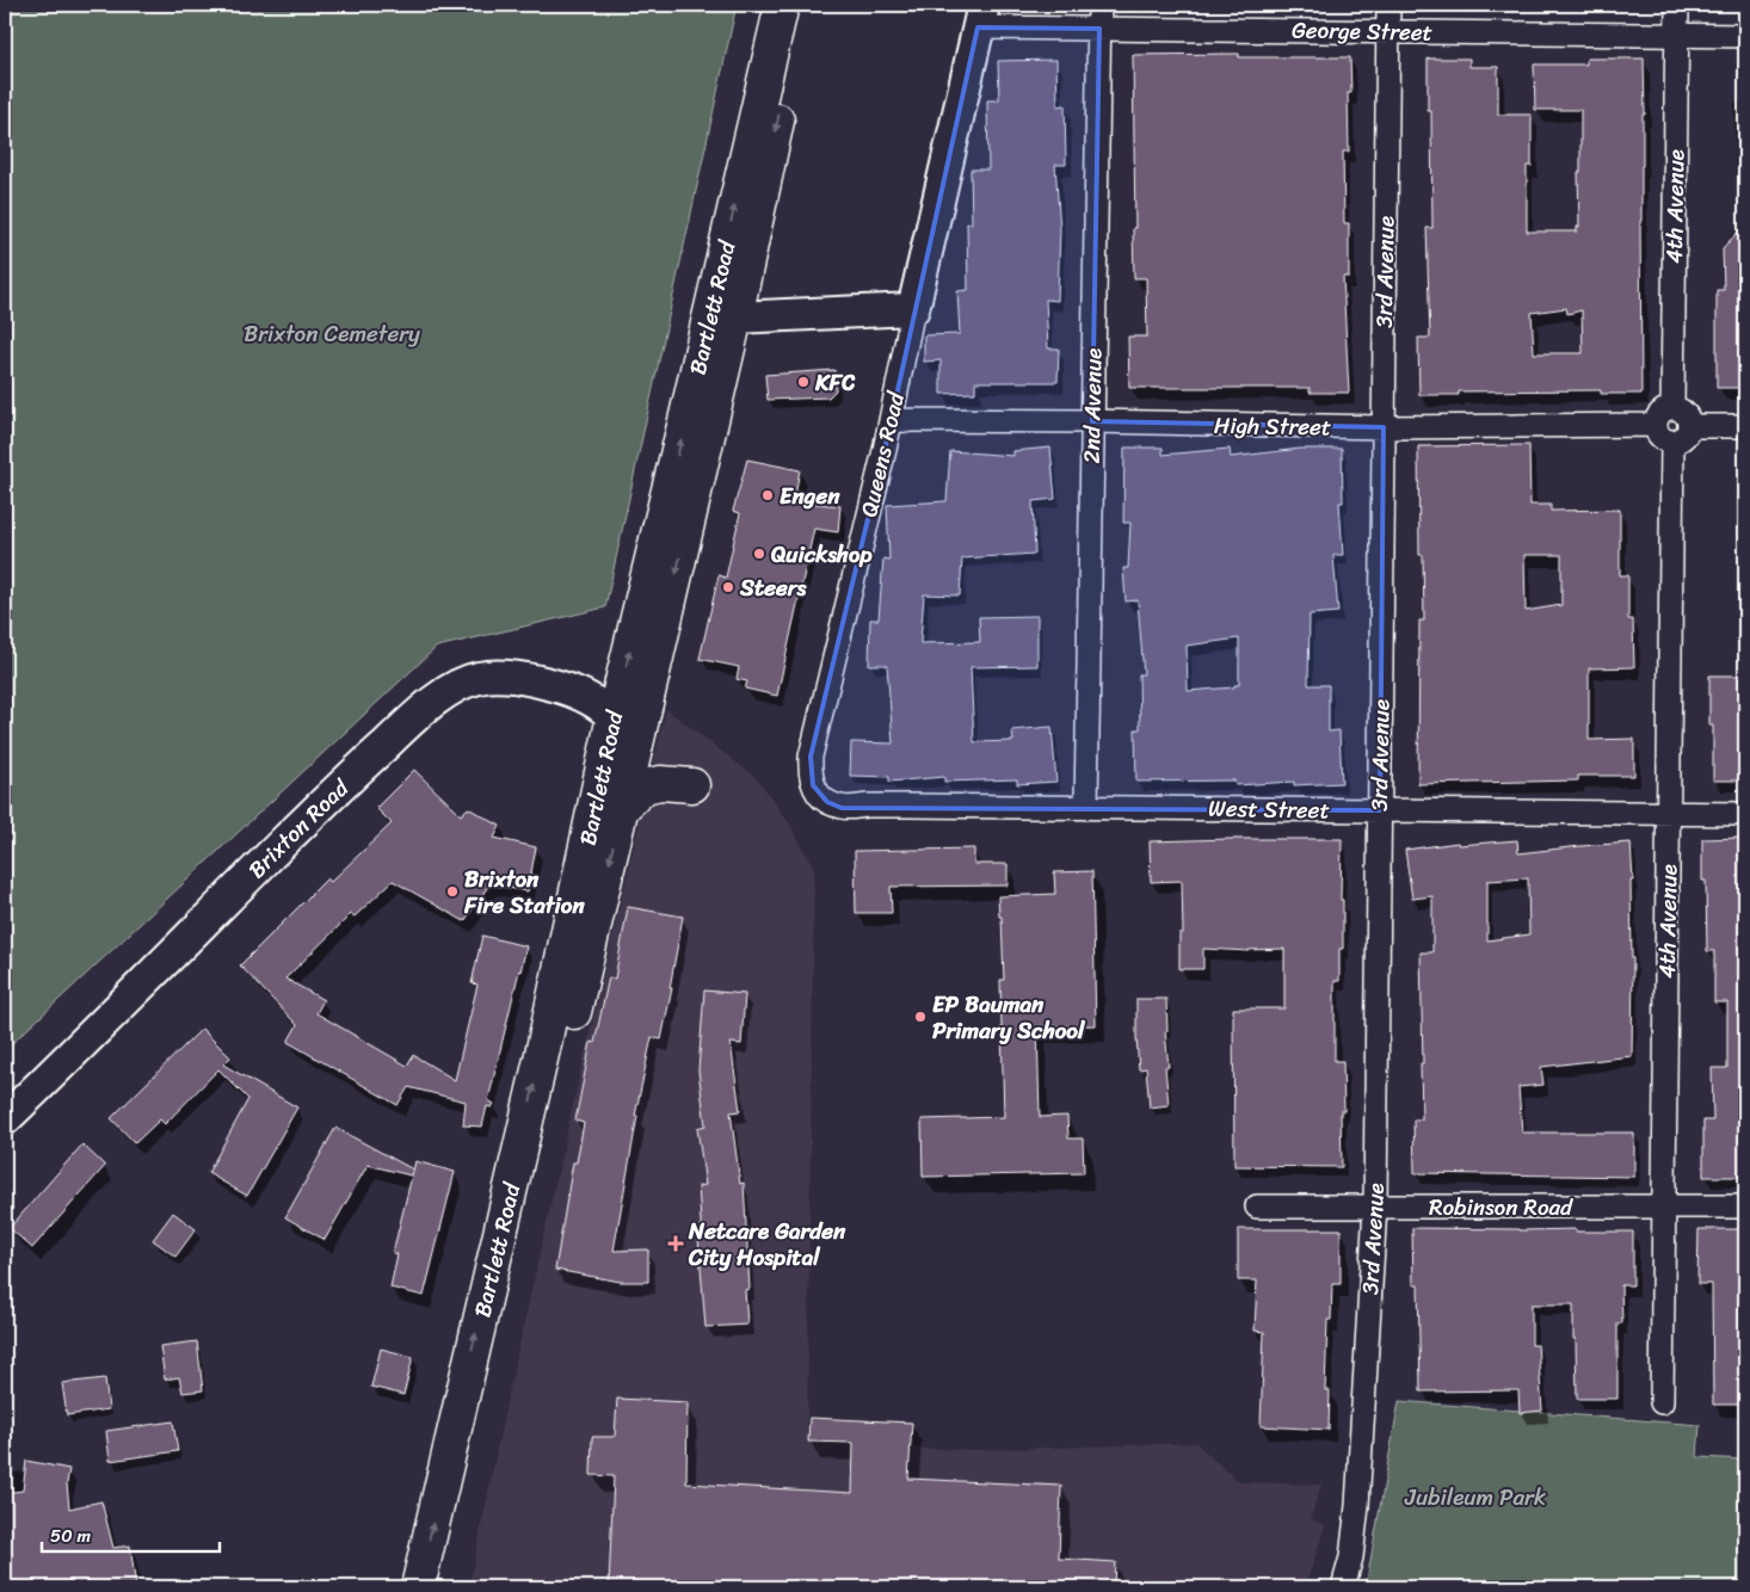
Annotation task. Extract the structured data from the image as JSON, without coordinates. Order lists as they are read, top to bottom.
{
  "streets": {
    "main road": ["Bartlett Road", "Queens Road", "Brixton Road"],
    "street": [
      "George Street",
      "4th Avenue",
      "3rd Avenue",
      "2nd Avenue",
      "High Street",
      "West Street",
      "Robinson Road"
    ]
  },
  "crossings": [
    ["George Street", "4th Avenue"],
    ["George Street", "3rd Avenue"],
    ["George Street", "2nd Avenue"],
    ["George Street", "Queens Road"],
    ["4th Avenue", "High Street"],
    ["4th Avenue", "West Street"],
    ["4th Avenue", "Robinson Road"],
    ["3rd Avenue", "High Street"],
    ["3rd Avenue", "West Street"],
    ["3rd Avenue", "Robinson Road"],
    ["Bartlett Road", "Brixton Road"],
    ["2nd Avenue", "High Street"],
    ["2nd Avenue", "West Street"],
    ["High Street", "Queens Road"],
    ["Queens Road", "West Street"]
  ],
  "parks": ["Brixton Cemetery", "Jubileum Park"],
  "places": {
    "other": [
      "KFC",
      "Engen",
      "Quickshop",
      "Steers",
      "Brixton Fire Station",
      "EP Bauman Primary School"
    ],
    "health": ["Netcare Garden City Hospital"]
  },
  "scale_bar": "50 m"
}
